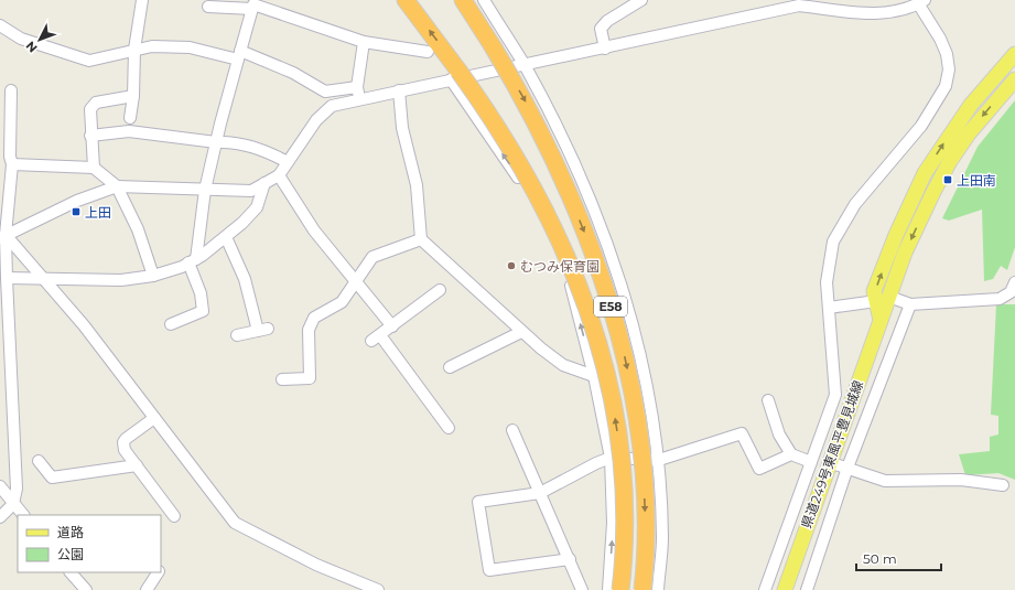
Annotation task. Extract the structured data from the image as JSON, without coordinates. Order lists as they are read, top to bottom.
{
  "streets": {
    "highway": ["E58"],
    "main road": ["県道249号東風平豊見城線"]
  },
  "places": {
    "transit": ["上田南", "上田"],
    "other": ["むつみ保育園"]
  },
  "legend": ["道路", "公園"],
  "scale_bar": "50 m",
  "north": "bottom left"
}
